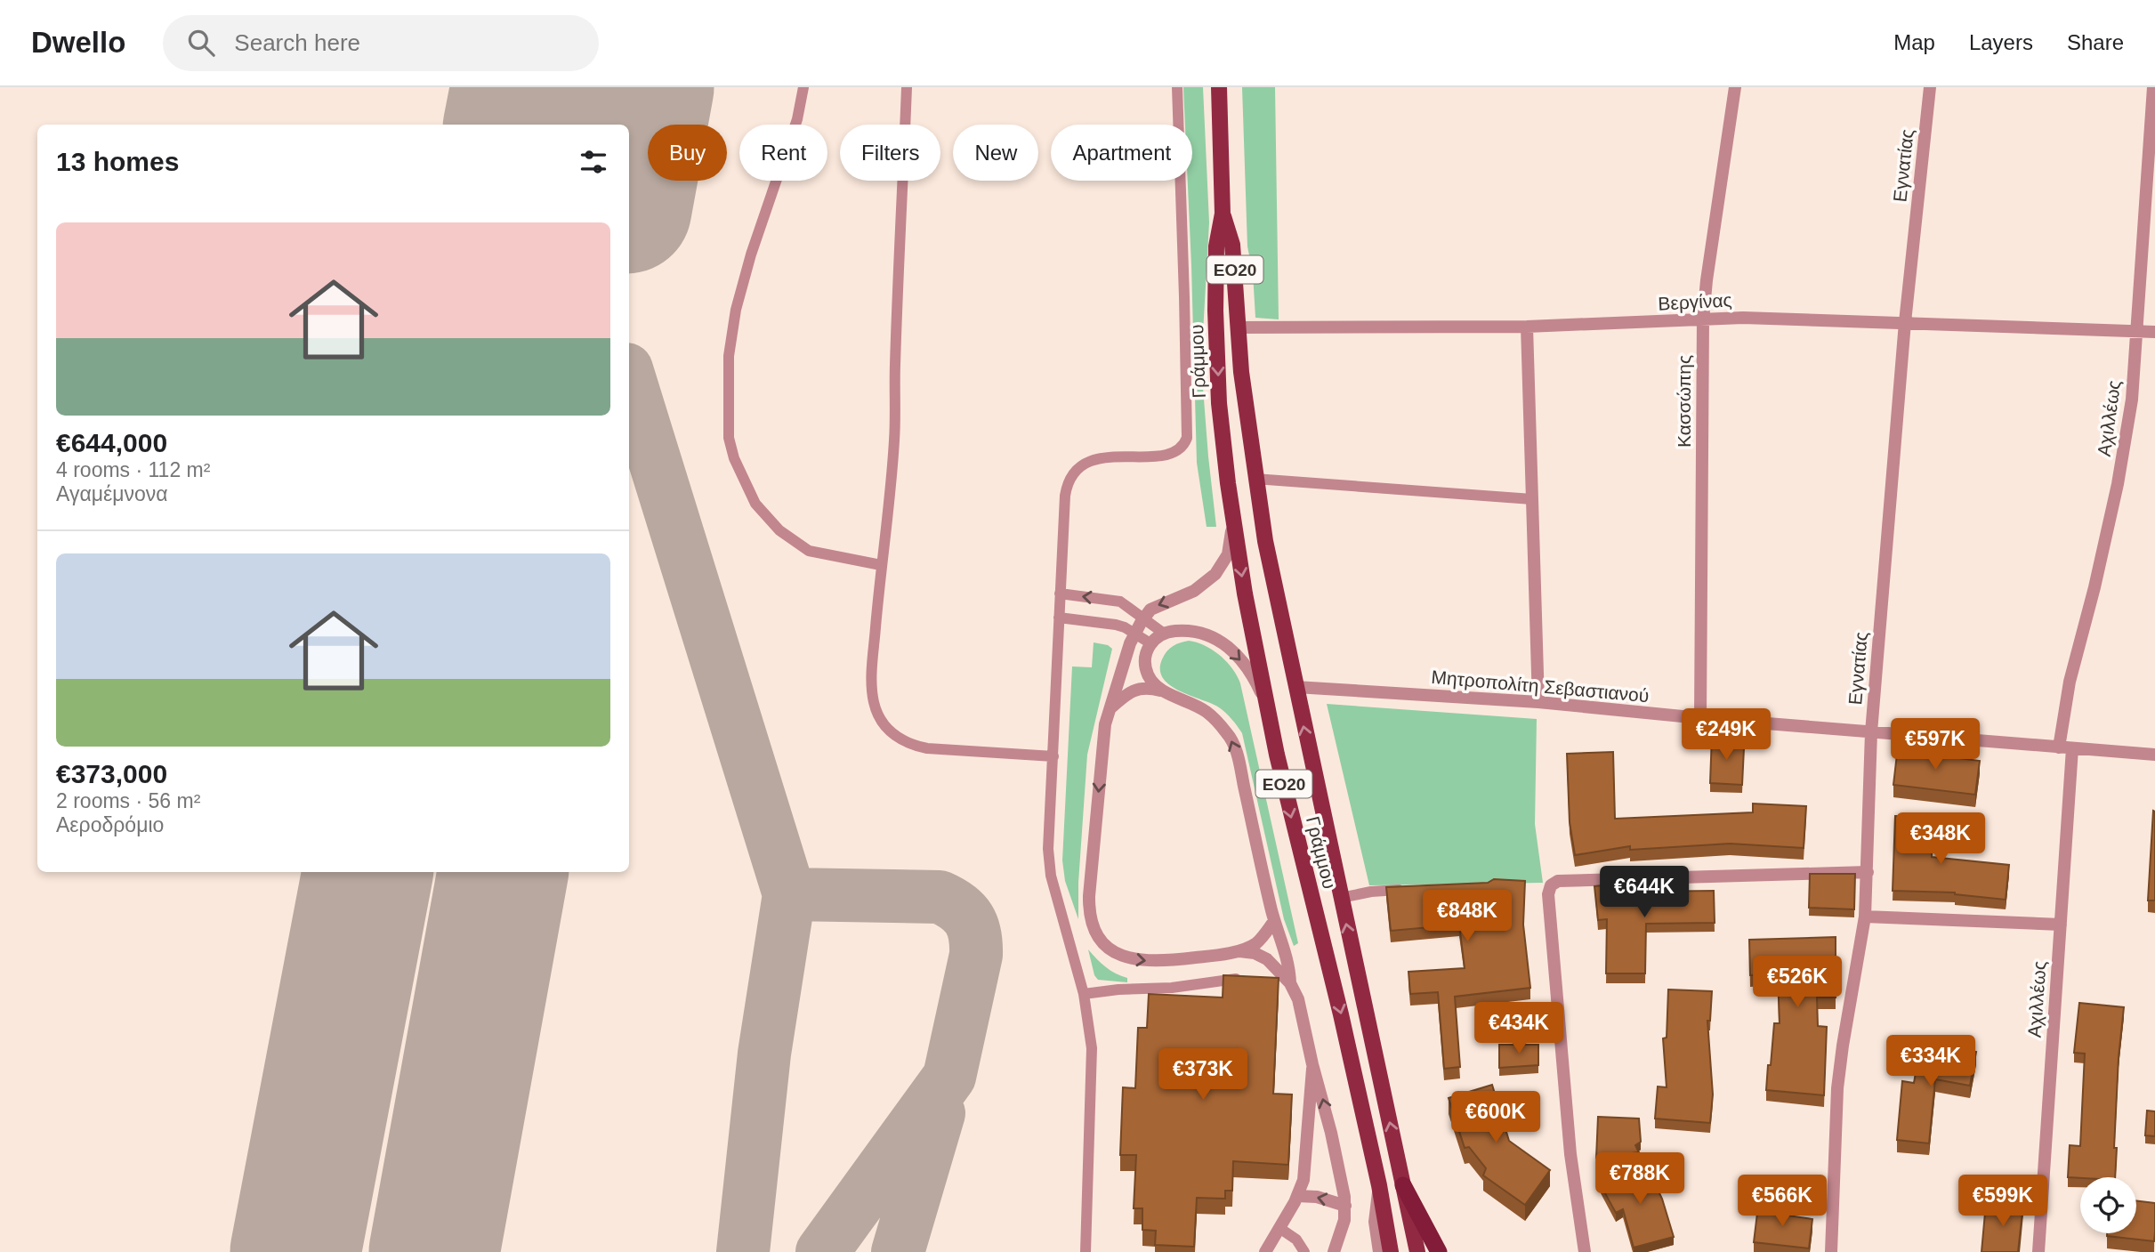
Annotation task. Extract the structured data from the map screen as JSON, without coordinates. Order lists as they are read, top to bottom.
{
  "streets": {
    "main road": ["ΕΟ20", "Γράμμου"],
    "street": [
      "Εγνατίας",
      "Βεργίνας",
      "Κασσώπης",
      "Αχιλλέως",
      "Μητροπολίτη Σεβαστιανού"
    ]
  },
  "crossings": [
    ["Εγνατίας", "Βεργίνας"],
    ["Εγνατίας", "Μητροπολίτη Σεβαστιανού"],
    ["ΕΟ20", "Βεργίνας"],
    ["ΕΟ20", "Γράμμου"],
    ["Βεργίνας", "Κασσώπης"],
    ["Βεργίνας", "Αχιλλέως"],
    ["Γράμμου", "Μητροπολίτη Σεβαστιανού"],
    ["Κασσώπης", "Μητροπολίτη Σεβαστιανού"],
    ["Αχιλλέως", "Μητροπολίτη Σεβαστιανού"]
  ],
  "page": {
    "header": "Dwello",
    "search": "Search here",
    "nav": ["Map", "Layers", "Share"],
    "chip": [
      "Buy",
      "Rent",
      "Filters",
      "New",
      "Apartment"
    ],
    "heading": "13 homes",
    "list": [
      {
        "name": "€644,000",
        "note": "4 rooms · 112 m² · Αγαμέμνονα"
      },
      {
        "name": "€373,000",
        "note": "2 rooms · 56 m² · Αεροδρόμιο"
      }
    ],
    "price": [
      "€249K",
      "€597K",
      "€348K",
      "€644K",
      "€848K",
      "€526K",
      "€434K",
      "€334K",
      "€373K",
      "€600K",
      "€788K",
      "€566K",
      "€599K"
    ]
  }
}
